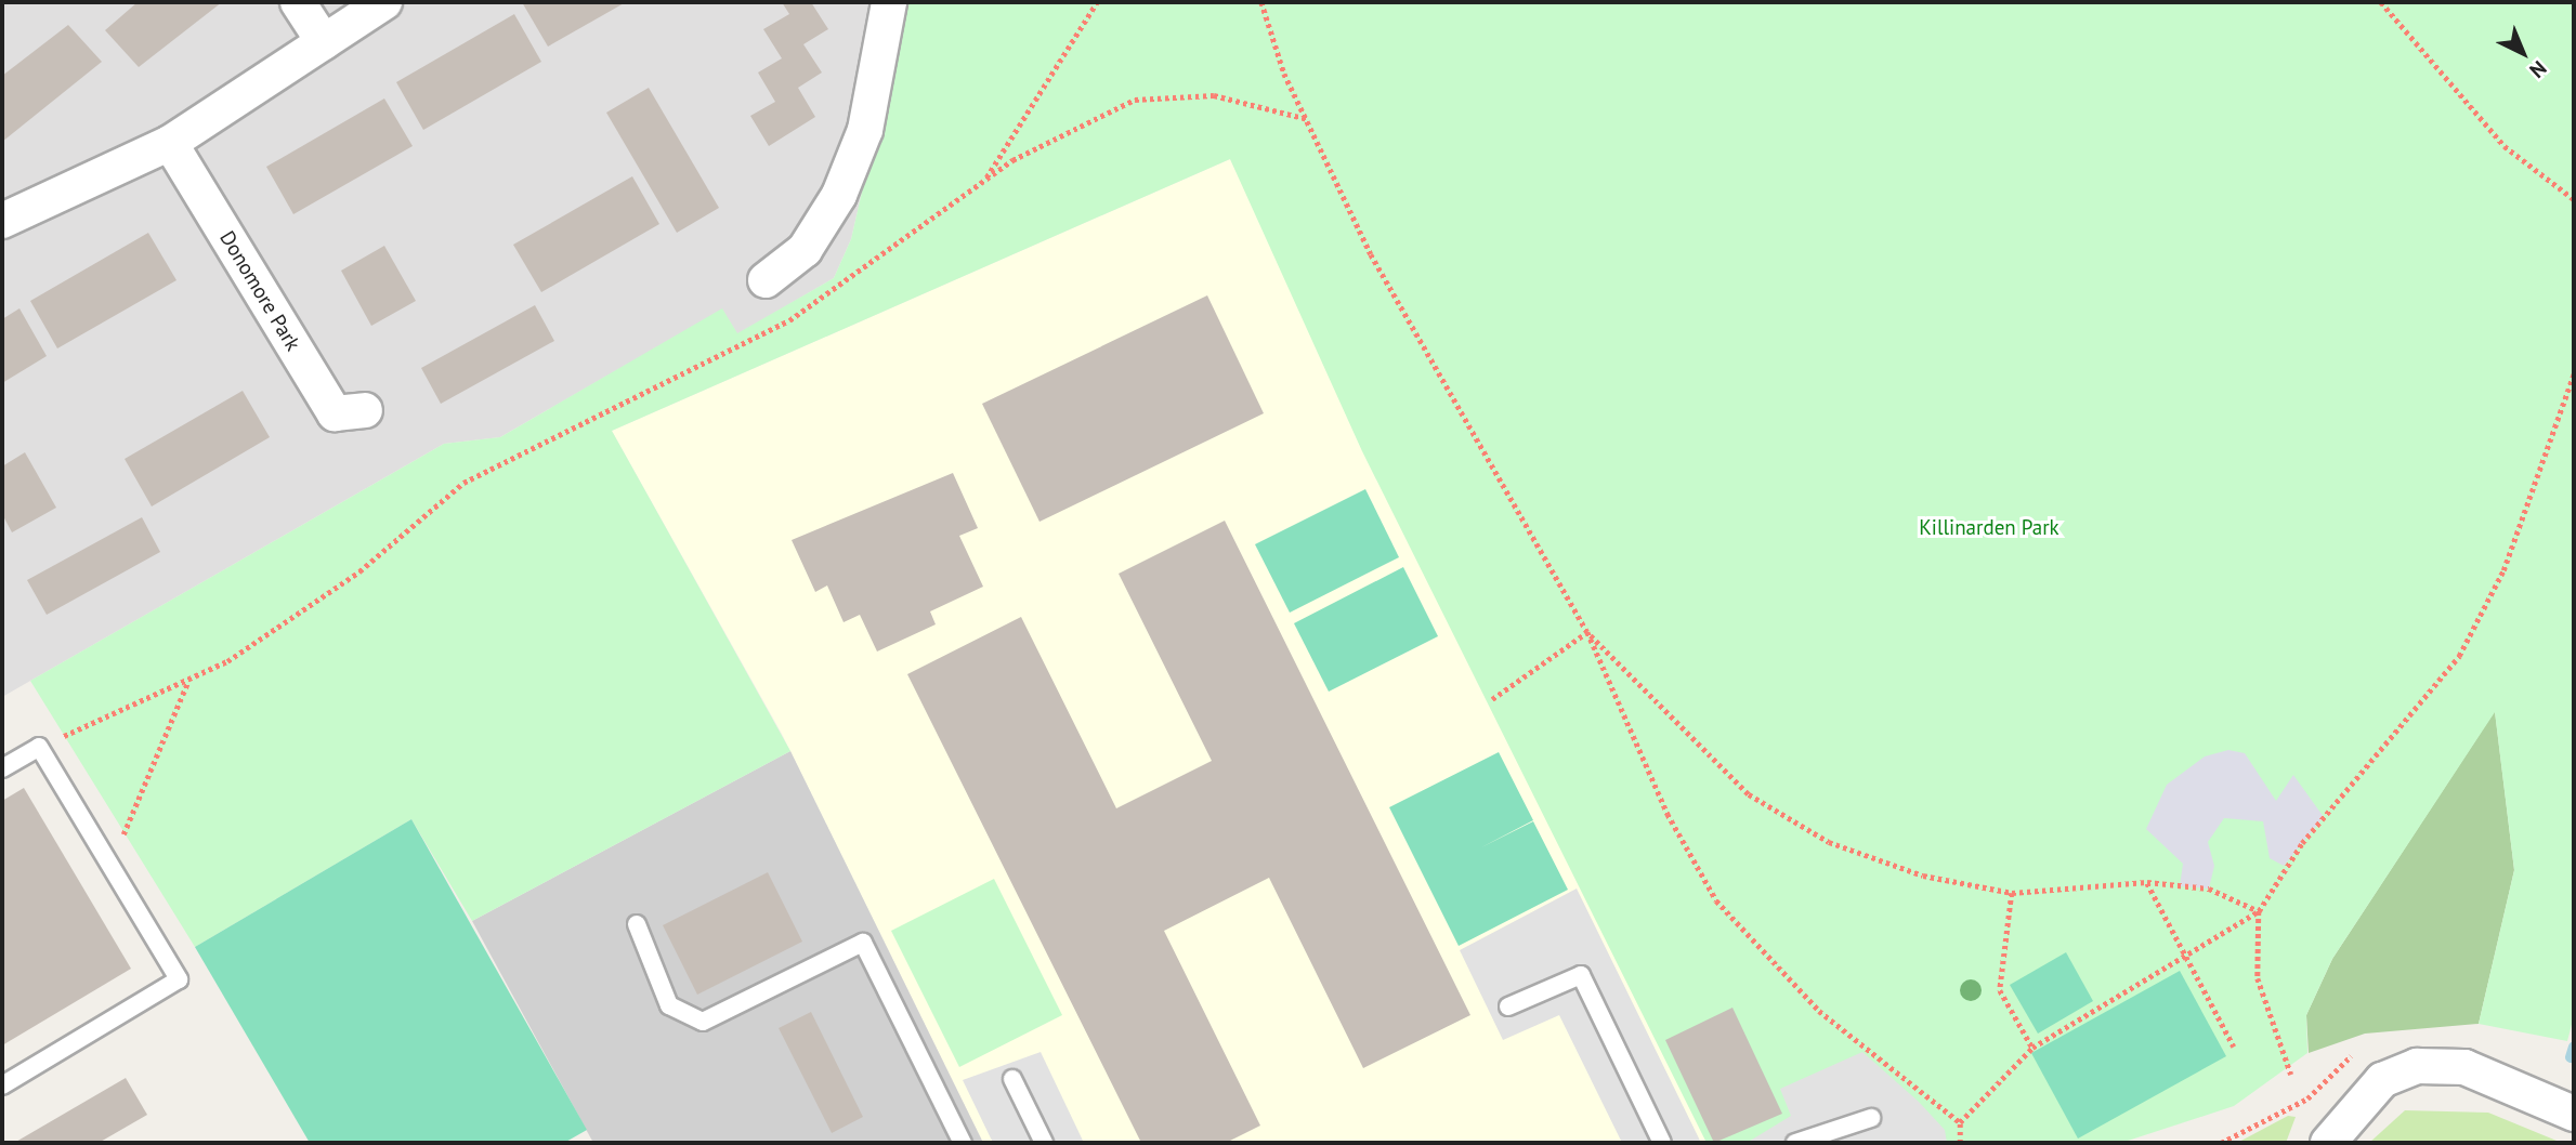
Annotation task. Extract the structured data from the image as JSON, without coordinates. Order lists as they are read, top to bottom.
{
  "streets": {
    "street": ["Donomore Park"]
  },
  "parks": ["Killinarden Park"],
  "north": "bottom right"
}
